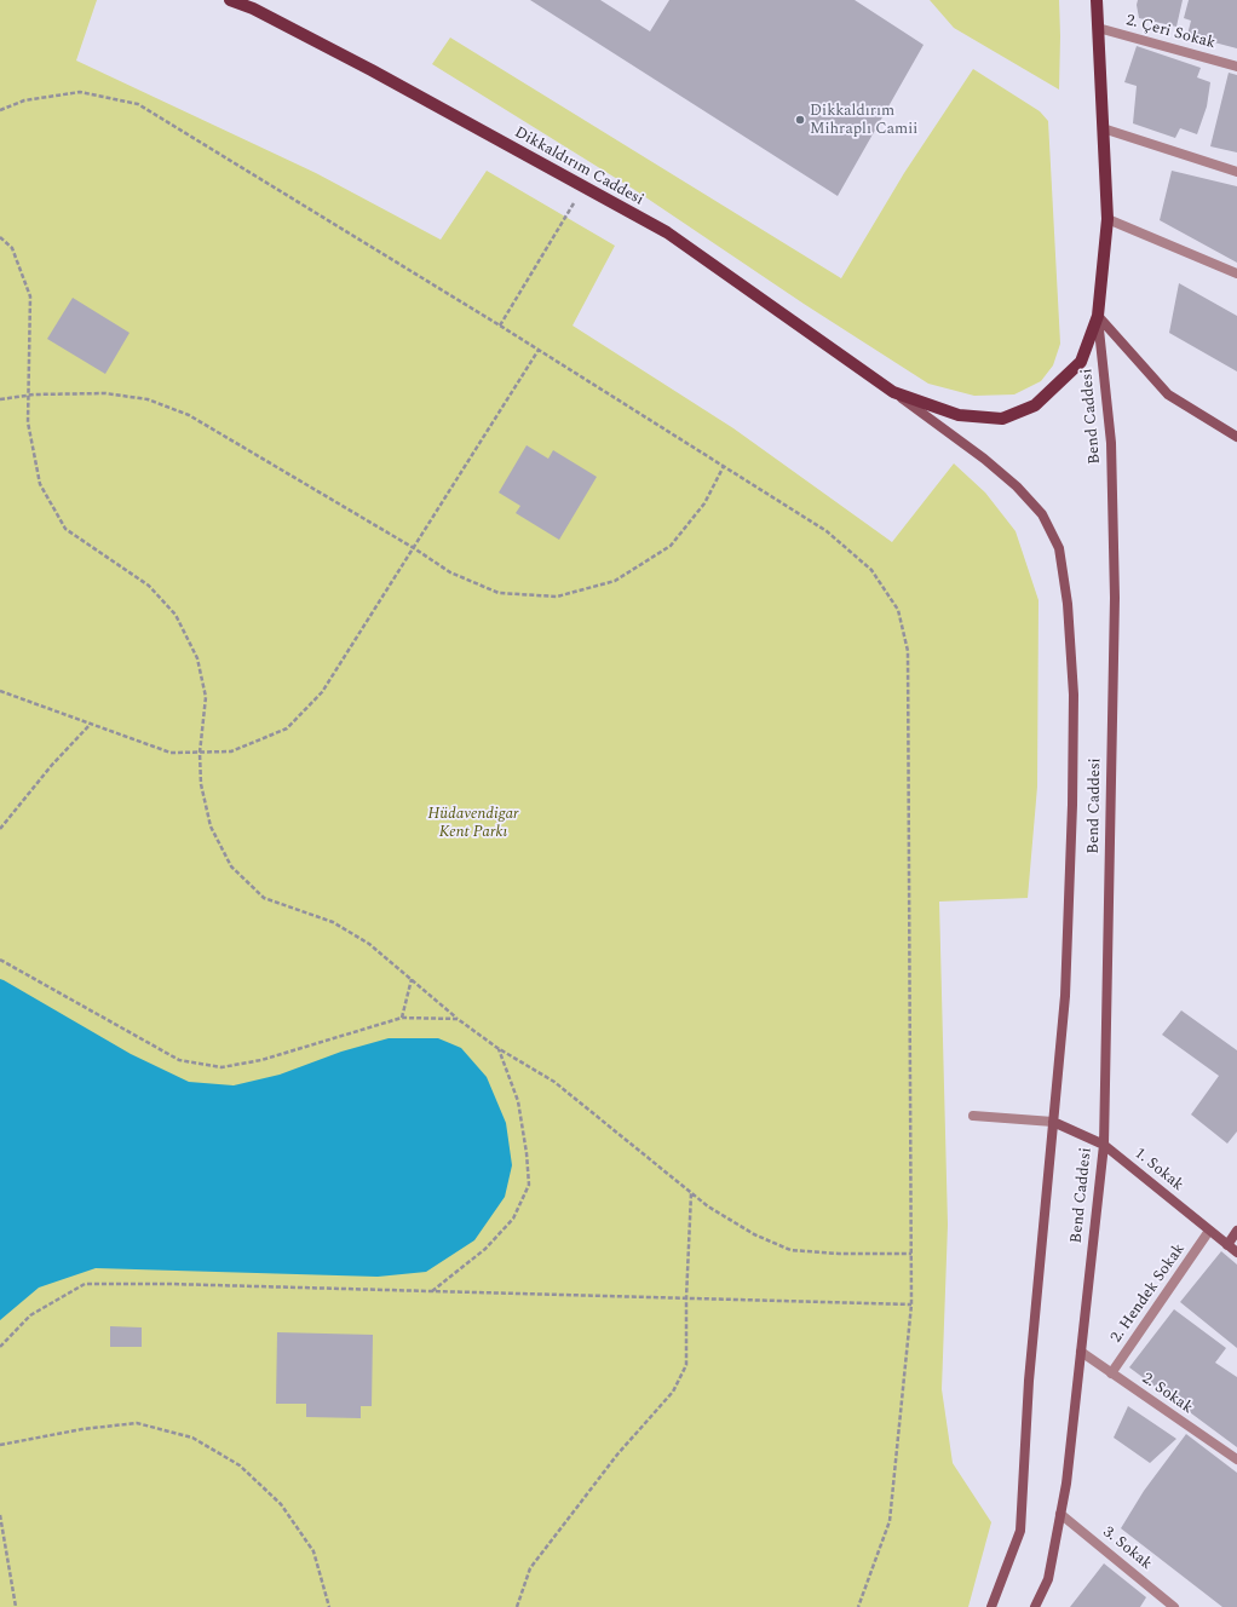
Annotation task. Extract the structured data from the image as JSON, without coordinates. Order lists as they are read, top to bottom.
{
  "streets": {
    "main road": ["Dikkaldırım Caddesi", "Bend Caddesi", "1. Sokak"],
    "street": [
      "2. Çeri Sokak",
      "2. Hendek Sokak",
      "2. Sokak",
      "3. Sokak"
    ]
  },
  "crossings": [
    ["2. Çeri Sokak", "Bend Caddesi"],
    ["Dikkaldırım Caddesi", "Bend Caddesi"],
    ["Bend Caddesi", "1. Sokak"],
    ["Bend Caddesi", "2. Sokak"],
    ["Bend Caddesi", "3. Sokak"],
    ["1. Sokak", "2. Hendek Sokak"],
    ["2. Hendek Sokak", "2. Sokak"]
  ],
  "parks": ["Hüdavendigar Kent Parkı"],
  "places": ["Dikkaldırım Mihraplı Camii"]
}
